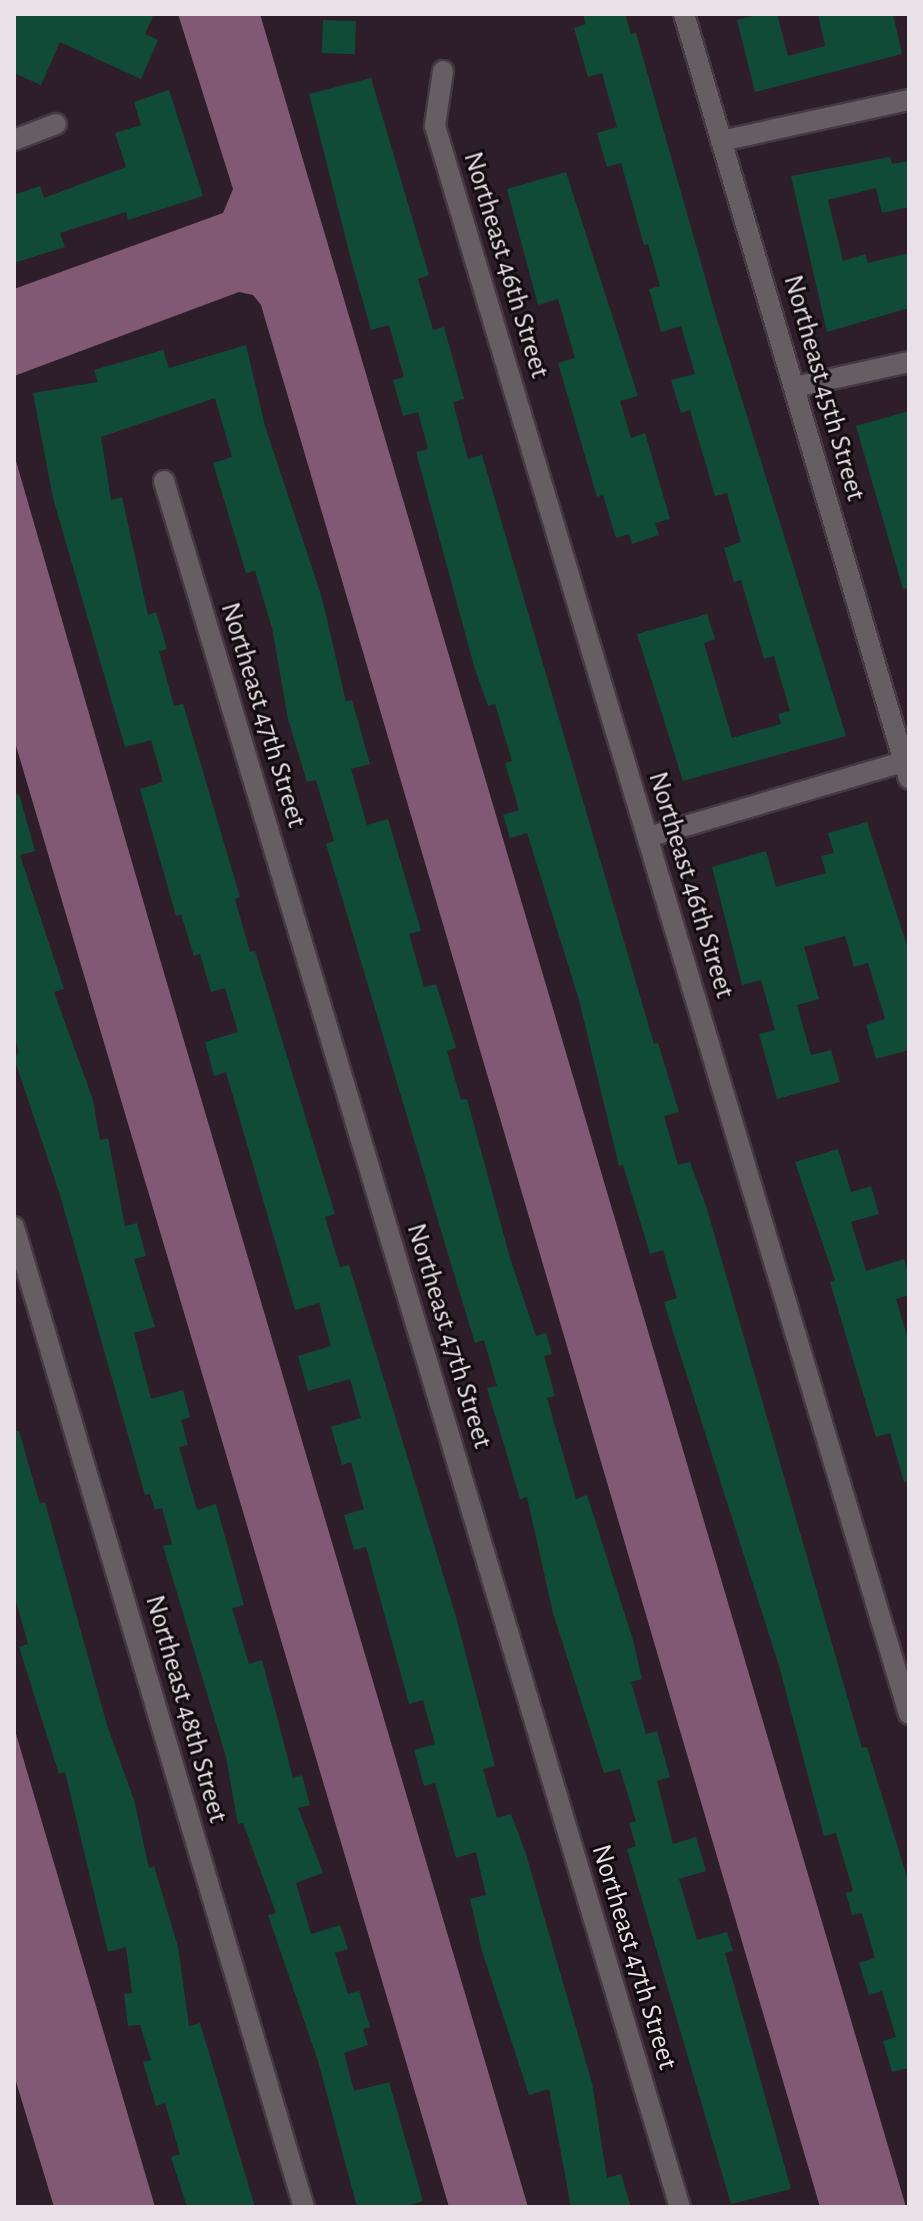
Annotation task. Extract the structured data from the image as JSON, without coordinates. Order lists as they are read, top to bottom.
{
  "streets": {
    "street": [
      "Northeast 46th Street",
      "Northeast 45th Street",
      "Northeast 47th Street",
      "Northeast 48th Street"
    ]
  }
}
